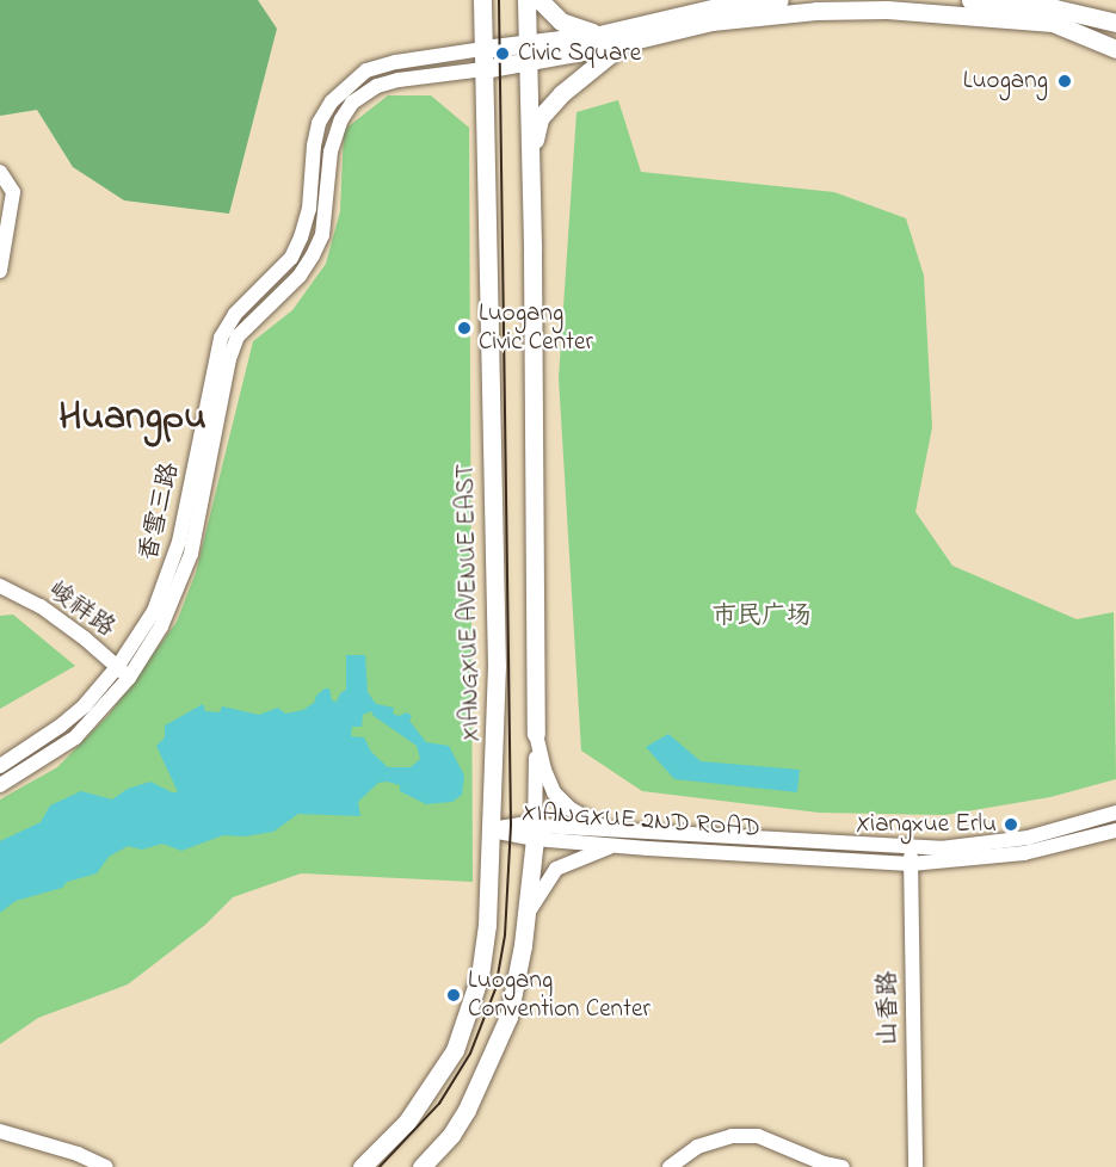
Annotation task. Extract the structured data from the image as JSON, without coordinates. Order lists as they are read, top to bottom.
{
  "streets": {
    "main road": ["XIANGXUE AVENUE EAST"],
    "street": [
      "香雪三路",
      "峻祥路",
      "XIANGXUE 2ND ROAD",
      "山香路"
    ]
  },
  "crossings": [
    ["香雪三路", "XIANGXUE AVENUE EAST"],
    ["香雪三路", "峻祥路"],
    ["XIANGXUE AVENUE EAST", "XIANGXUE 2ND ROAD"],
    ["XIANGXUE 2ND ROAD", "山香路"]
  ],
  "districts": ["Huangpu"],
  "parks": ["市民广场"],
  "places": [
    "Civic Square",
    "Luogang",
    "Luogang Civic Center",
    "Xiangxue Erlu",
    "Luogang Convention Center"
  ]
}
